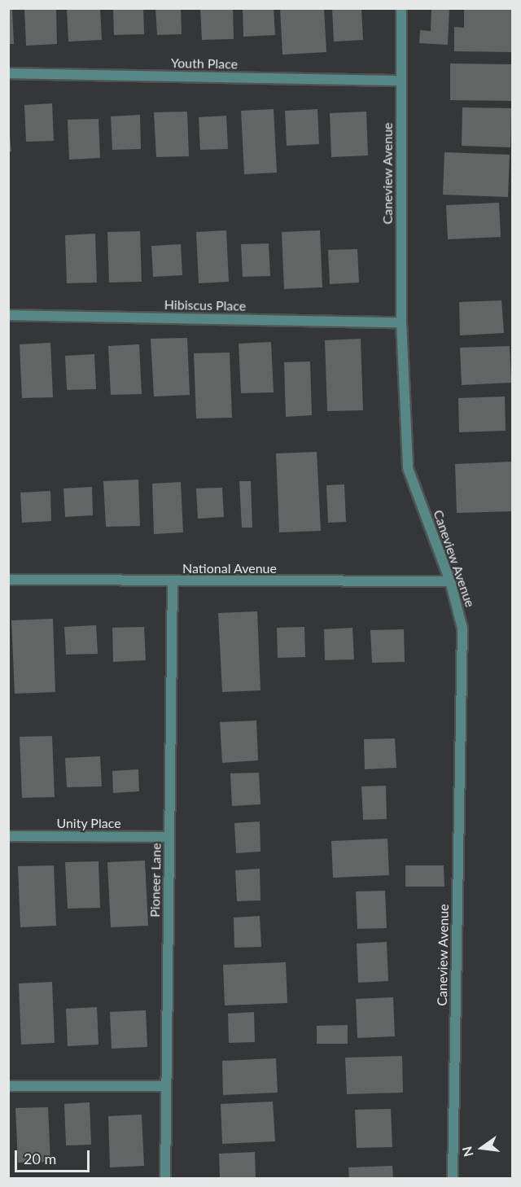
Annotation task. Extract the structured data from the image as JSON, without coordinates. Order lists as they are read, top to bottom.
{
  "streets": {
    "street": [
      "Youth Place",
      "Caneview Avenue",
      "Hibiscus Place",
      "National Avenue",
      "Unity Place",
      "Pioneer Lane"
    ]
  },
  "crossings": [
    ["Youth Place", "Caneview Avenue"],
    ["Caneview Avenue", "Hibiscus Place"],
    ["Caneview Avenue", "National Avenue"],
    ["National Avenue", "Pioneer Lane"],
    ["Unity Place", "Pioneer Lane"]
  ],
  "scale_bar": "20 m",
  "north": "left"
}
